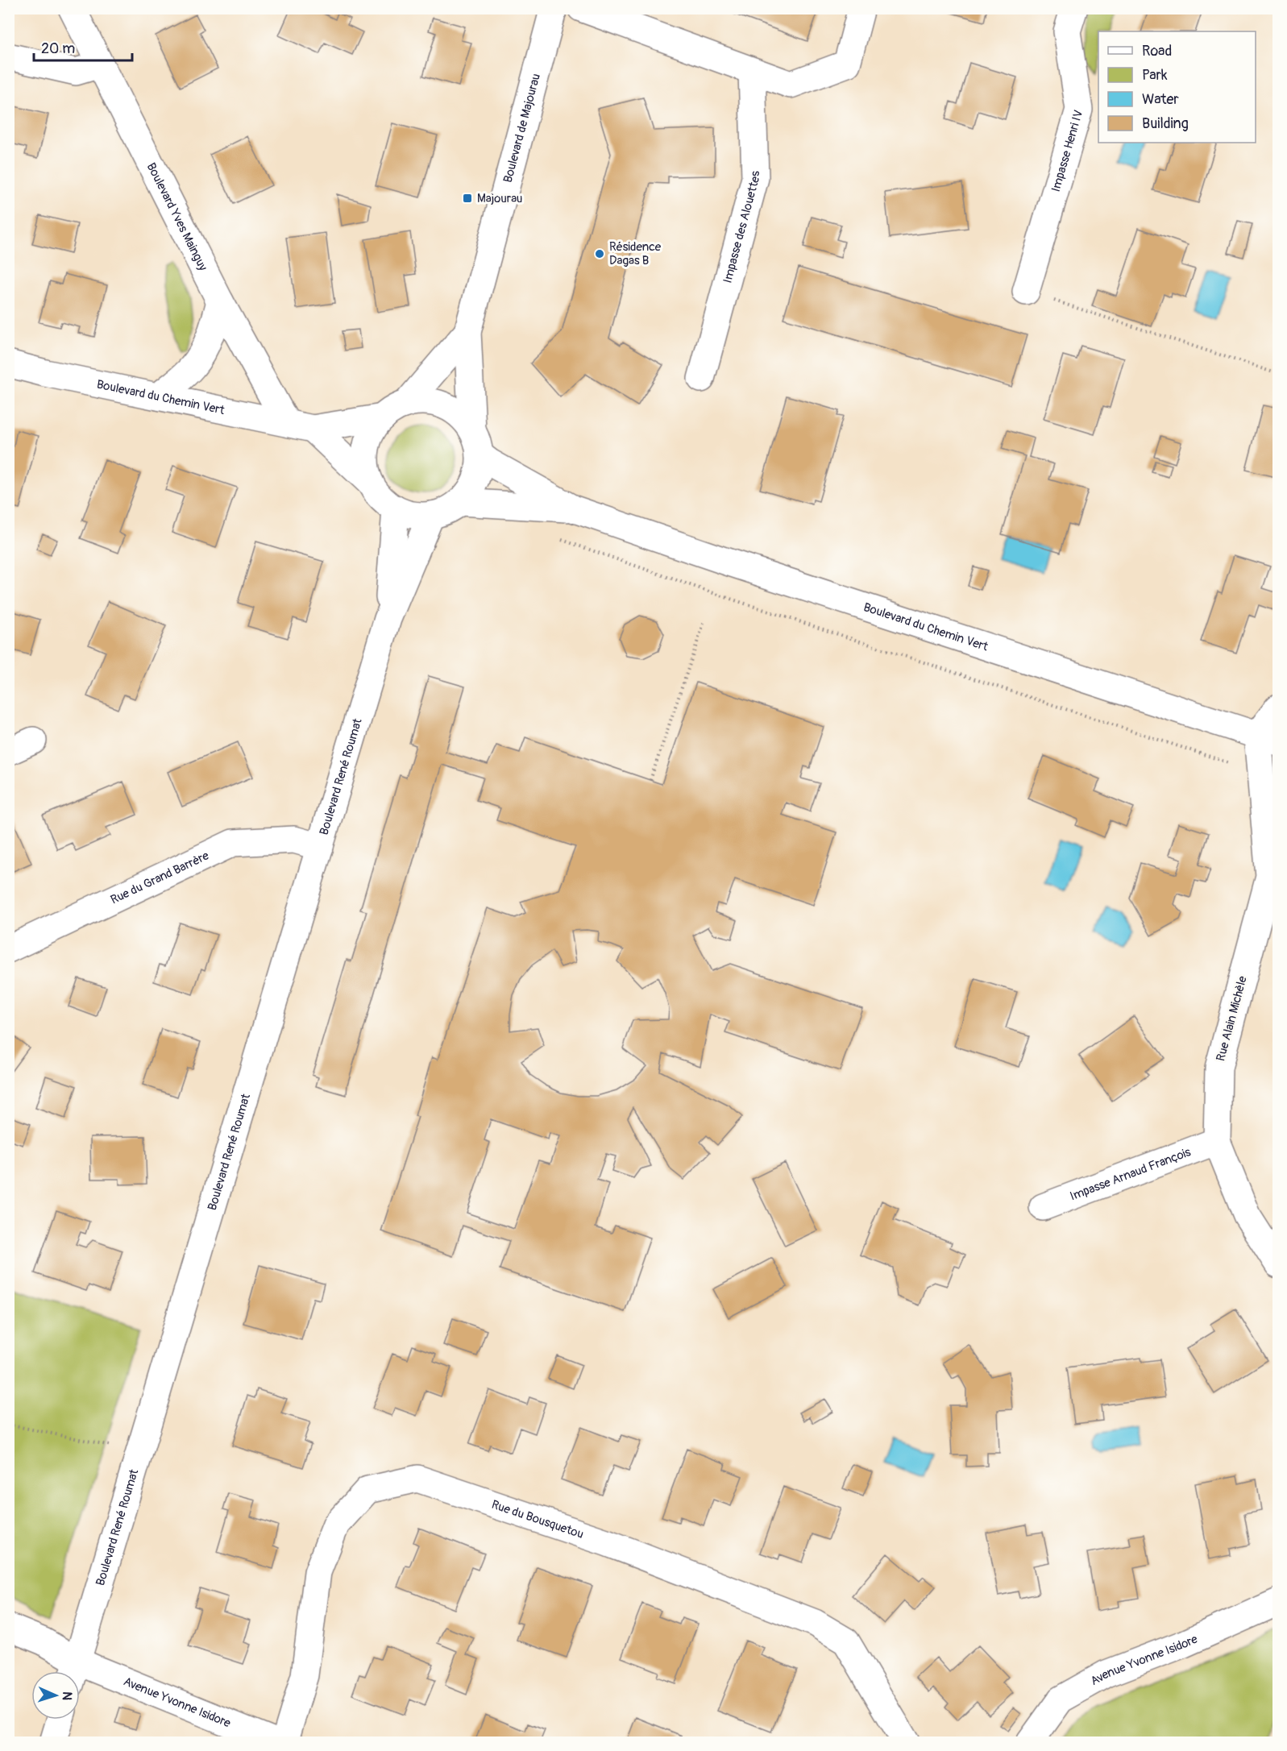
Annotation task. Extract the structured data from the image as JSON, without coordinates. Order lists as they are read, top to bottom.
{
  "streets": {
    "street": [
      "Boulevard de Majourau",
      "Impasse Henri IV",
      "Boulevard Yves Mainguy",
      "Impasse des Alouettes",
      "Boulevard du Chemin Vert",
      "Boulevard René Roumat",
      "Rue du Grand Barrère",
      "Rue Alain Michèle",
      "Impasse Arnaud François",
      "Rue du Bousquetou",
      "Avenue Yvonne Isidore"
    ]
  },
  "crossings": [
    ["Boulevard de Majourau", "Boulevard du Chemin Vert"],
    ["Boulevard de Majourau", "Boulevard René Roumat"],
    ["Boulevard Yves Mainguy", "Boulevard du Chemin Vert"],
    ["Boulevard du Chemin Vert", "Boulevard René Roumat"],
    ["Boulevard du Chemin Vert", "Rue Alain Michèle"],
    ["Boulevard René Roumat", "Rue du Grand Barrère"],
    ["Rue Alain Michèle", "Impasse Arnaud François"]
  ],
  "places": {
    "transit": ["Majourau"],
    "other": ["Résidence Dagas B"]
  },
  "legend": [
    "Road",
    "Park",
    "Water",
    "Building"
  ],
  "scale_bar": "20 m",
  "north": "right"
}
